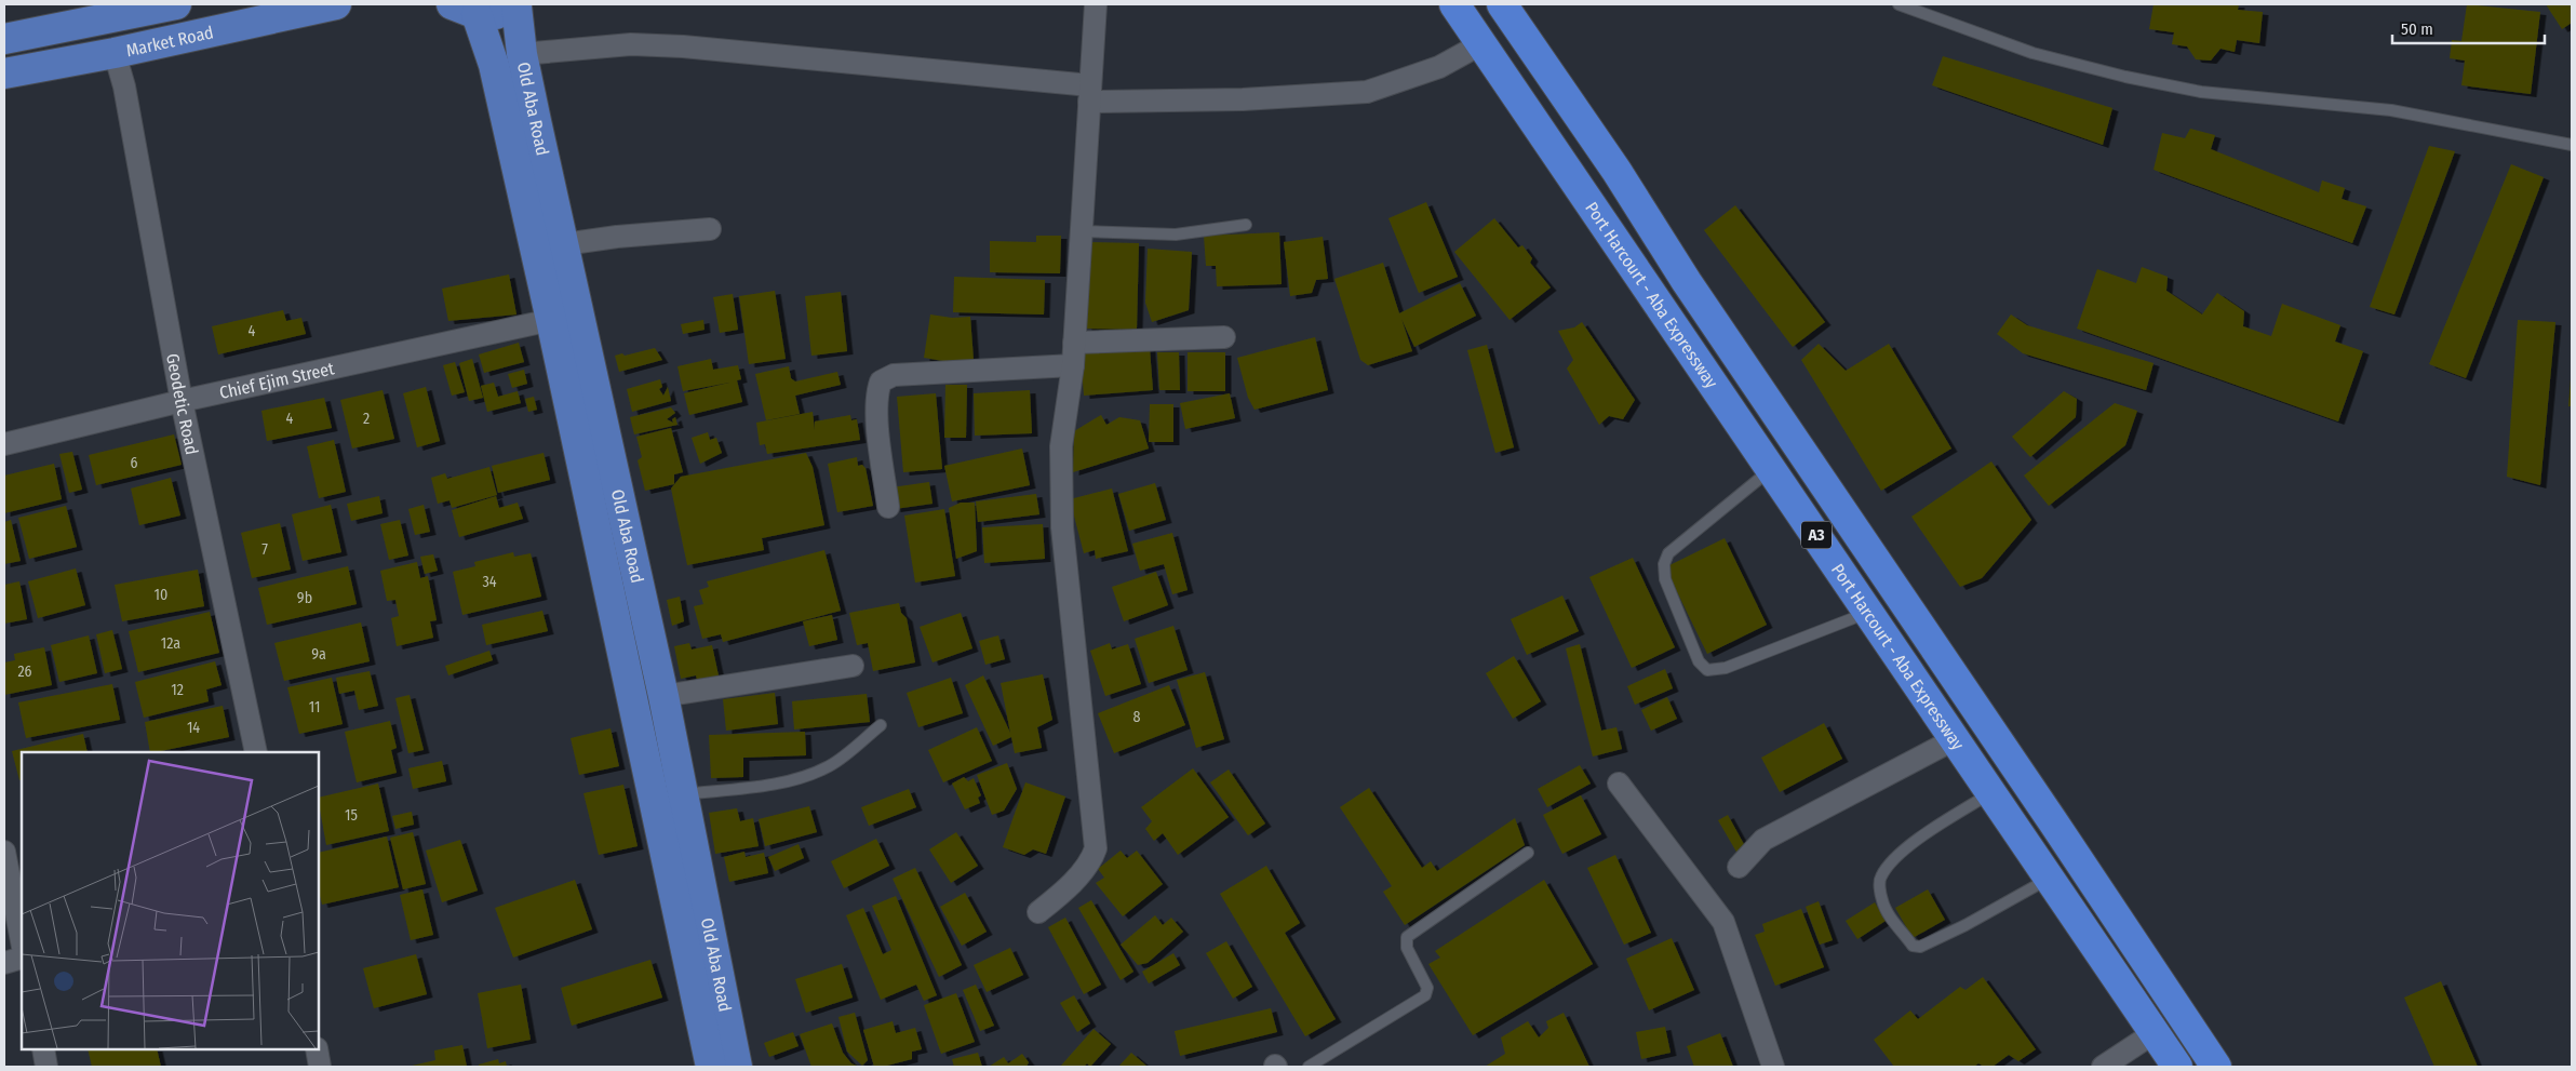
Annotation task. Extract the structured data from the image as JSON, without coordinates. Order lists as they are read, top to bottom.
{
  "streets": {
    "highway": ["Port Harcourt - Aba Expressway", "A3"],
    "main road": ["Market Road", "Old Aba Road"],
    "street": ["Chief Ejim Street", "Geodetic Road"]
  },
  "crossings": [
    ["Market Road", "Geodetic Road"],
    ["Old Aba Road", "Chief Ejim Street"],
    ["Chief Ejim Street", "Geodetic Road"]
  ],
  "house_numbers": [
    "4",
    "4",
    "2",
    "6",
    "7",
    "34",
    "10",
    "9b",
    "12a",
    "9a",
    "26",
    "12",
    "11",
    "8",
    "14",
    "15"
  ],
  "scale_bar": "50 m"
}
